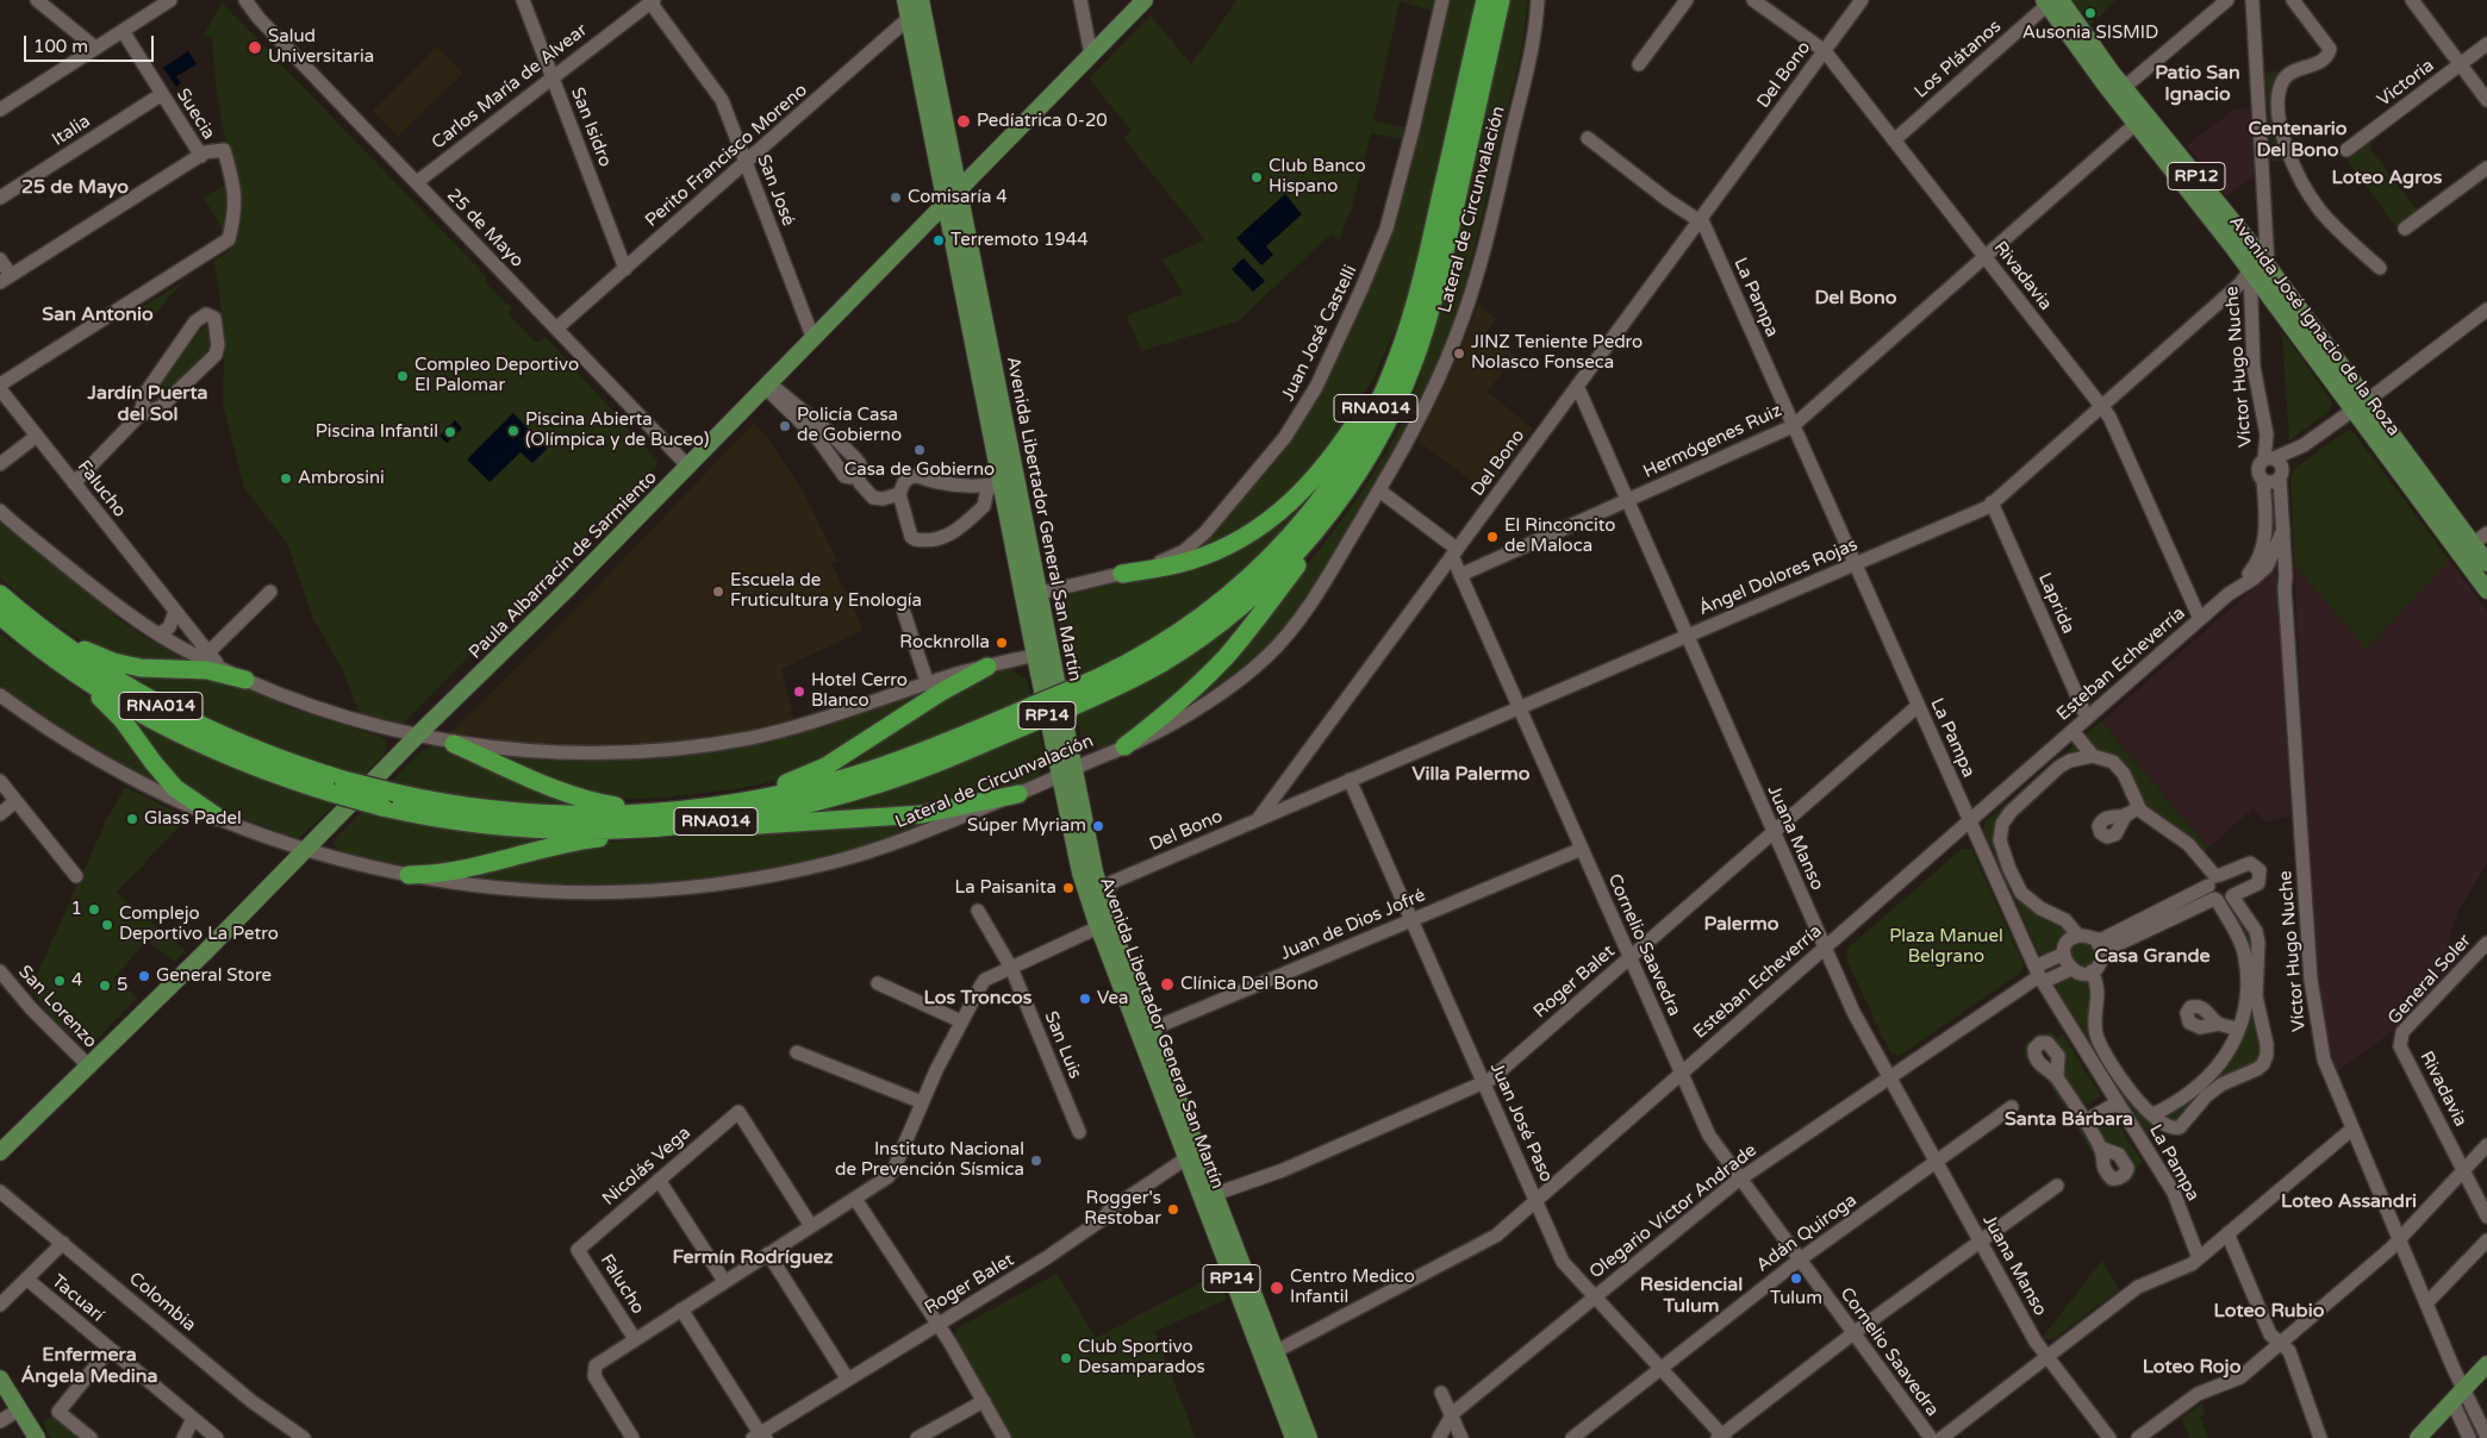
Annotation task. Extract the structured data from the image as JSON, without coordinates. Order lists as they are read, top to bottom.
{
  "streets": {
    "highway": ["RNA014"],
    "main road": [
      "RP12",
      "Avenida José Ignacio de la Roza",
      "Avenida Libertador General San Martín",
      "Paula Albarracín de Sarmiento",
      "RP14"
    ],
    "street": [
      "Los Plátanos",
      "Del Bono",
      "Victoria",
      "Carlos María de Alvear",
      "Suecia",
      "San Isidro",
      "Italia",
      "Perito Francisco Moreno",
      "San José",
      "Lateral de Circunvalación",
      "25 de Mayo",
      "Rivadavia",
      "La Pampa",
      "Juan José Castelli",
      "Víctor Hugo Nuche",
      "Hermógenes Ruiz",
      "Falucho",
      "Ángel Dolores Rojas",
      "Laprida",
      "Esteban Echeverría",
      "Juana Manso",
      "Juan de Dios Jofré",
      "Cornelio Saavedra",
      "General Soler",
      "Roger Balet",
      "San Lorenzo",
      "San Luis",
      "Juan José Paso",
      "Nicolás Vega",
      "Olegario Víctor Andrade",
      "Adán Quiroga",
      "Tacuarí",
      "Colombia"
    ]
  },
  "crossings": [
    ["Los Plátanos", "Rivadavia"],
    ["Los Plátanos", "Avenida José Ignacio de la Roza"],
    ["Del Bono", "Rivadavia"],
    ["Del Bono", "La Pampa"],
    ["Del Bono", "Avenida Libertador General San Martín"],
    ["Del Bono", "Ángel Dolores Rojas"],
    ["Del Bono", "Juana Manso"],
    ["Del Bono", "Cornelio Saavedra"],
    ["Carlos María de Alvear", "San Isidro"],
    ["Carlos María de Alvear", "San José"],
    ["Carlos María de Alvear", "25 de Mayo"],
    ["Suecia", "Italia"],
    ["San Isidro", "Perito Francisco Moreno"],
    ["Perito Francisco Moreno", "San José"],
    ["Perito Francisco Moreno", "25 de Mayo"],
    ["Perito Francisco Moreno", "Avenida Libertador General San Martín"],
    ["San José", "Paula Albarracín de Sarmiento"],
    ["Lateral de Circunvalación", "Avenida Libertador General San Martín"],
    ["Lateral de Circunvalación", "Paula Albarracín de Sarmiento"],
    ["Lateral de Circunvalación", "Cornelio Saavedra"],
    ["25 de Mayo", "Paula Albarracín de Sarmiento"],
    ["Rivadavia", "Hermógenes Ruiz"],
    ["Rivadavia", "Ángel Dolores Rojas"],
    ["Rivadavia", "Esteban Echeverría"],
    ["Rivadavia", "General Soler"],
    ["La Pampa", "Hermógenes Ruiz"],
    ["La Pampa", "Ángel Dolores Rojas"],
    ["La Pampa", "Esteban Echeverría"],
    ["La Pampa", "Roger Balet"],
    ["La Pampa", "Olegario Víctor Andrade"],
    ["Avenida José Ignacio de la Roza", "Víctor Hugo Nuche"],
    ["Avenida José Ignacio de la Roza", "Hermógenes Ruiz"],
    ["Avenida José Ignacio de la Roza", "Ángel Dolores Rojas"],
    ["Juan José Castelli", "Avenida Libertador General San Martín"],
    ["Víctor Hugo Nuche", "Ángel Dolores Rojas"],
    ["Víctor Hugo Nuche", "Esteban Echeverría"],
    ["Hermógenes Ruiz", "Juana Manso"],
    ["Hermógenes Ruiz", "Cornelio Saavedra"],
    ["Falucho", "Nicolás Vega"],
    ["Avenida Libertador General San Martín", "Paula Albarracín de Sarmiento"],
    ["Avenida Libertador General San Martín", "Esteban Echeverría"],
    ["Avenida Libertador General San Martín", "Juan de Dios Jofré"],
    ["Avenida Libertador General San Martín", "Roger Balet"],
    ["Paula Albarracín de Sarmiento", "San Lorenzo"],
    ["Ángel Dolores Rojas", "Laprida"],
    ["Ángel Dolores Rojas", "Juana Manso"],
    ["Ángel Dolores Rojas", "Cornelio Saavedra"],
    ["Ángel Dolores Rojas", "Juan José Paso"],
    ["Laprida", "Esteban Echeverría"],
    ["Esteban Echeverría", "Juana Manso"],
    ["Esteban Echeverría", "Cornelio Saavedra"],
    ["Esteban Echeverría", "Juan José Paso"],
    ["Juana Manso", "Roger Balet"],
    ["Juana Manso", "Olegario Víctor Andrade"],
    ["Juana Manso", "Adán Quiroga"],
    ["Juan de Dios Jofré", "Cornelio Saavedra"],
    ["Juan de Dios Jofré", "Juan José Paso"],
    ["Cornelio Saavedra", "Roger Balet"],
    ["Cornelio Saavedra", "Olegario Víctor Andrade"],
    ["Cornelio Saavedra", "Adán Quiroga"],
    ["Roger Balet", "Juan José Paso"],
    ["Juan José Paso", "Olegario Víctor Andrade"],
    ["Juan José Paso", "Adán Quiroga"]
  ],
  "districts": [
    "Patio San Ignacio",
    "Centenario Del Bono",
    "Loteo Agros",
    "25 de Mayo",
    "Del Bono",
    "San Antonio",
    "Jardín Puerta del Sol",
    "Villa Palermo",
    "Palermo",
    "Casa Grande",
    "Los Troncos",
    "Santa Bárbara",
    "Loteo Assandri",
    "Fermín Rodríguez",
    "Residencial Tulum",
    "Loteo Rubio",
    "Enfermera Ángela Medina",
    "Loteo Rojo"
  ],
  "parks": ["Plaza Manuel Belgrano"],
  "places": [
    "Ausonia SISMID",
    "Salud Universitaria",
    "Pedíatrica 0-20",
    "Club Banco Hispano",
    "Comisaría 4",
    "Terremoto 1944",
    "JINZ Teniente Pedro Nolasco Fonseca",
    "Compleo Deportivo El Palomar",
    "Policía Casa de Gobierno",
    "Piscina Abierta (Olímpica y de Buceo)",
    "Piscina Infantil",
    "Casa de Gobierno",
    "Ambrosini",
    "El Rinconcito de Maloca",
    "Escuela de Fruticultura y Enología",
    "Rocknrolla",
    "Hotel Cerro Blanco",
    "Glass Padel",
    "Súper Myriam",
    "La Paisanita",
    "1",
    "Complejo Deportivo La Petro",
    "General Store",
    "4",
    "Clínica Del Bono",
    "5",
    "Vea",
    "Instituto Nacional de Prevención Sísmica",
    "Rogger's Restobar",
    "Tulum",
    "Centro Medico Infantil",
    "Club Sportivo Desamparados"
  ],
  "scale_bar": "100 m"
}
